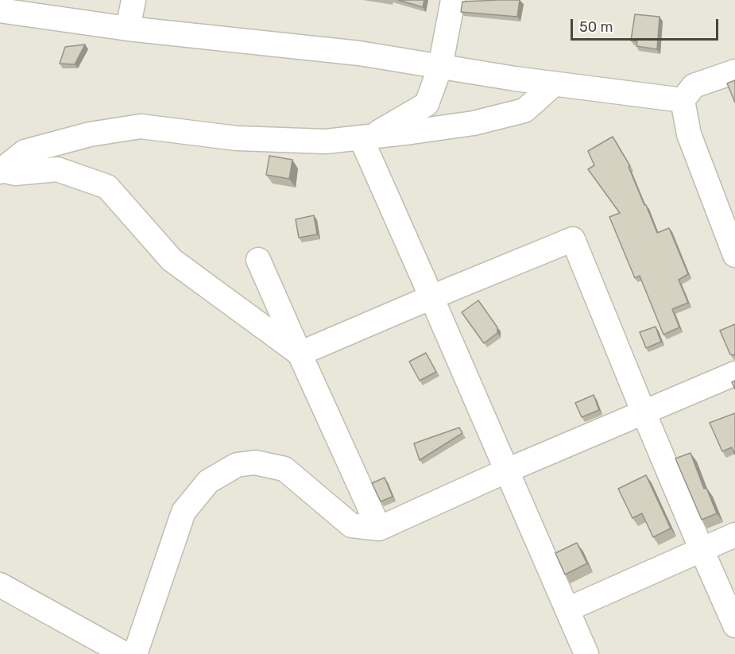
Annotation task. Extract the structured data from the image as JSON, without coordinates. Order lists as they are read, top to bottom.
{
  "scale_bar": "50 m"
}
